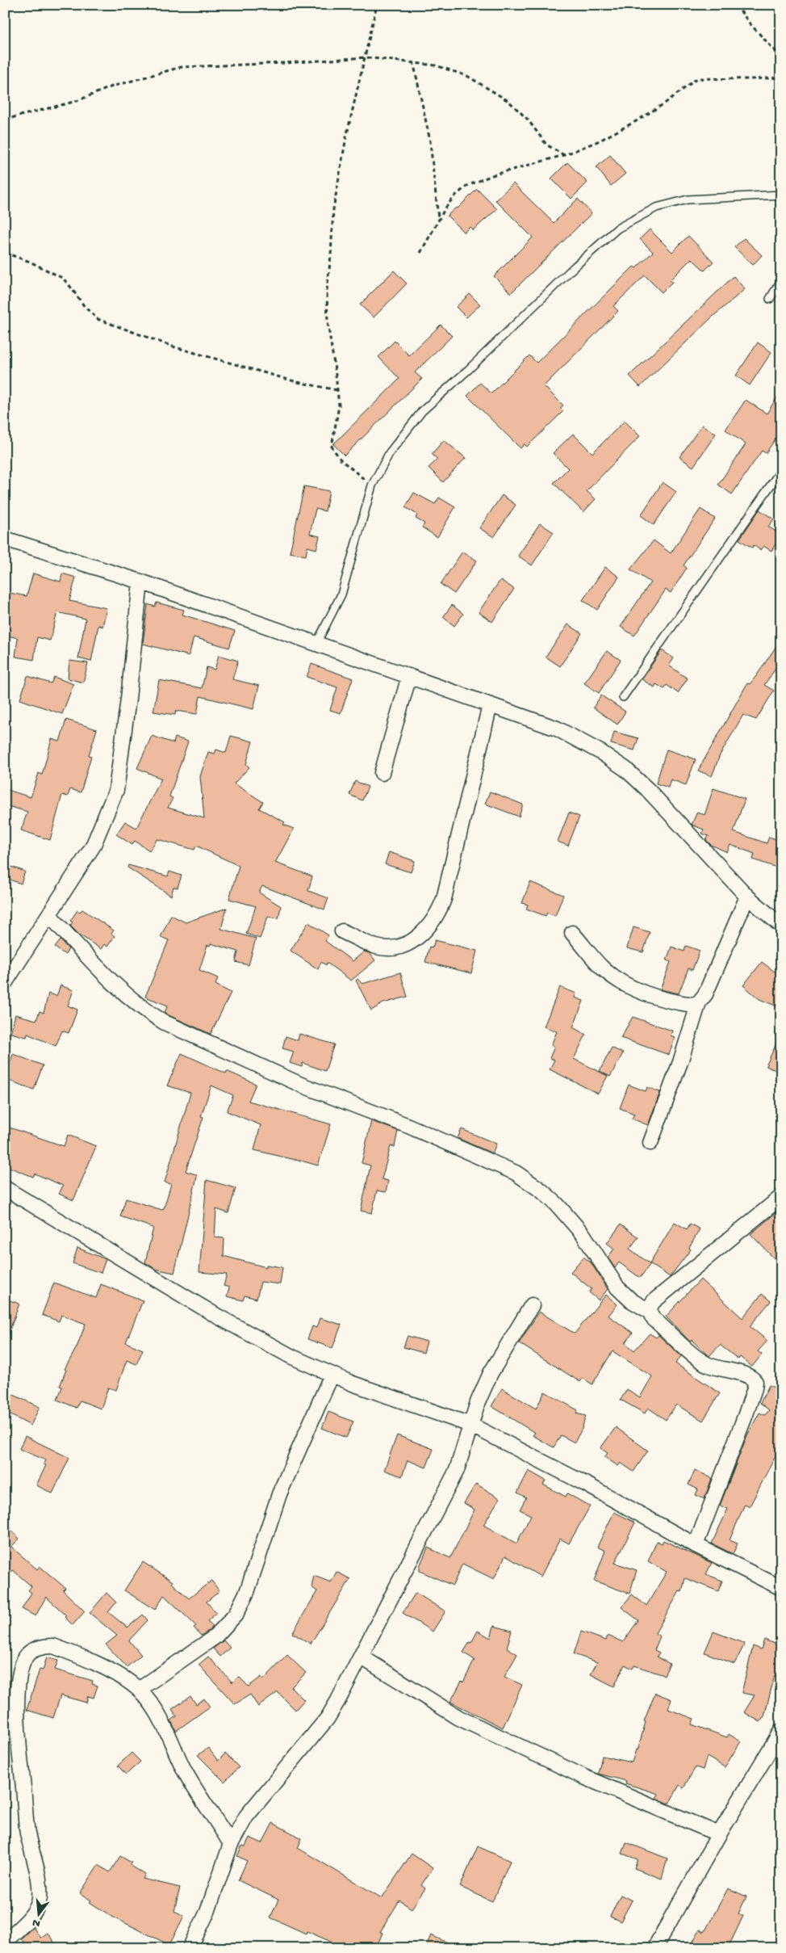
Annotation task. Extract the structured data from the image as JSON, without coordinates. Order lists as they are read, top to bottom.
{
  "north": "bottom"
}
